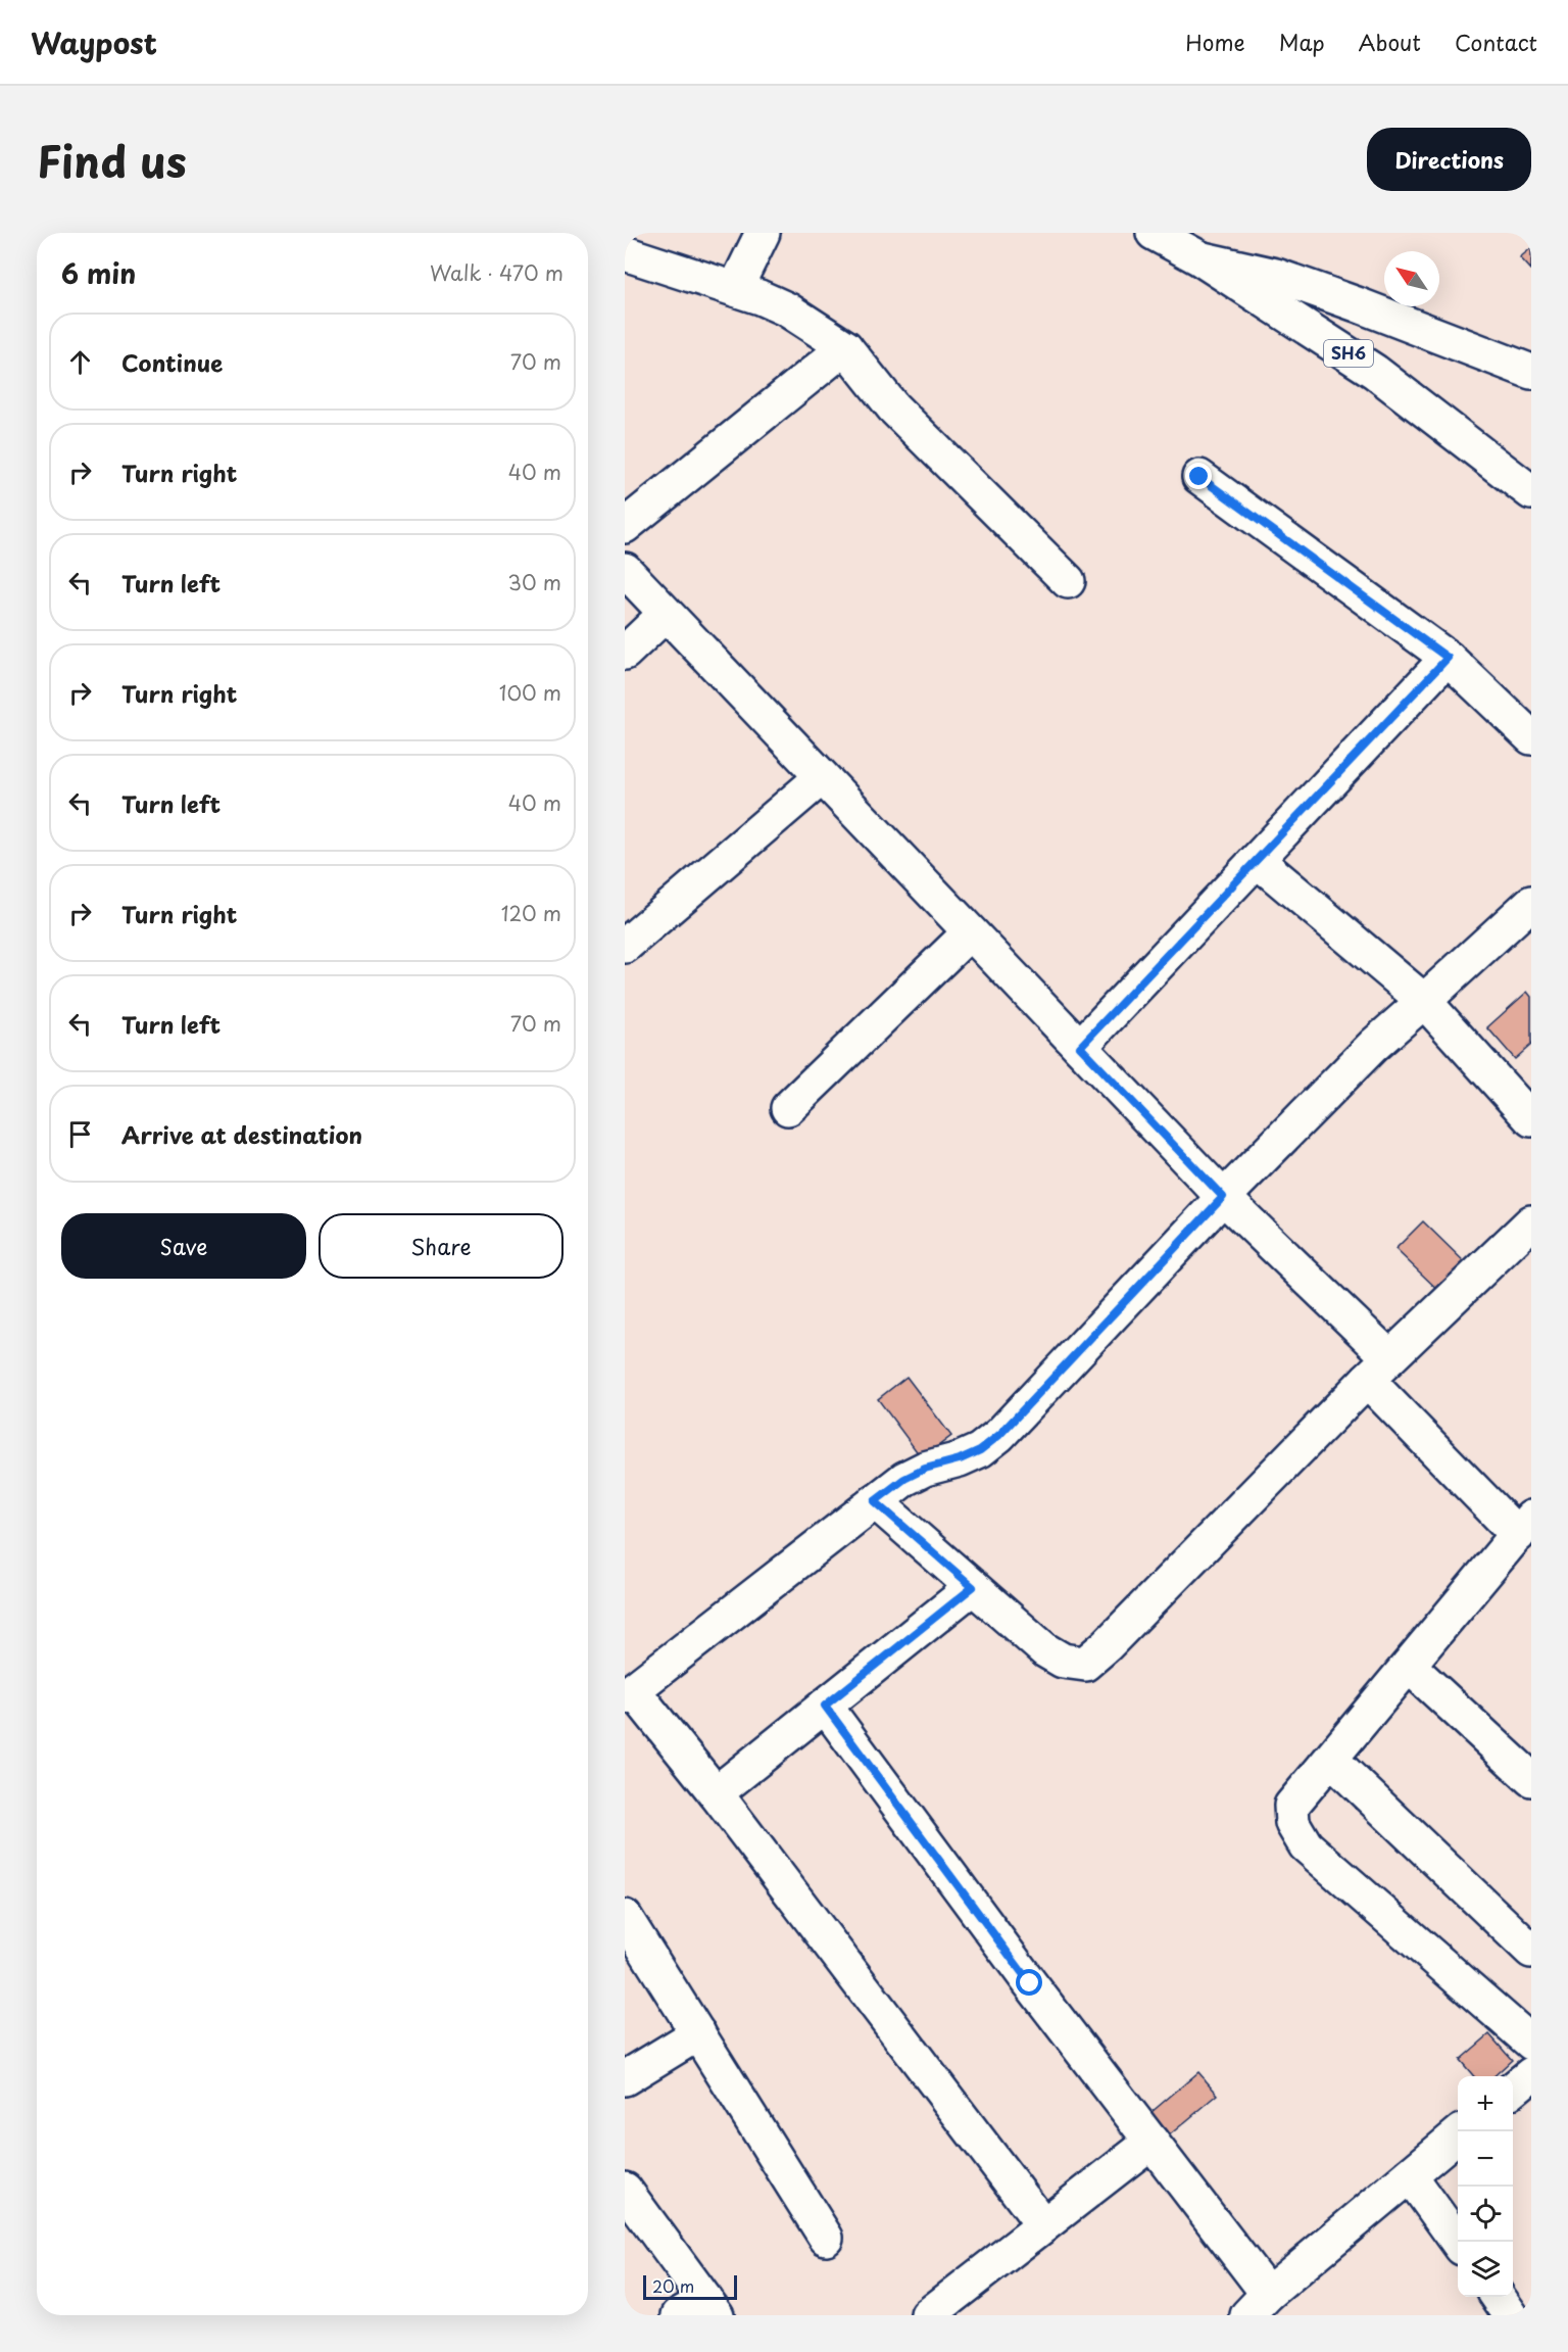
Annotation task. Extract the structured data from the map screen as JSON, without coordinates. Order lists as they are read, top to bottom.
{
  "streets": {
    "street": ["SH6"]
  },
  "scale_bar": "20 m",
  "north": "top left",
  "page": {
    "header": "Waypost",
    "nav": [
      "Home",
      "Map",
      "About",
      "Contact"
    ],
    "title": "Find us",
    "buttons": [
      "Directions",
      ["Save", "Share"]
    ],
    "heading": ["6 min", "Walk · 470 m"],
    "list": [
      ["Continue", "70 m"],
      ["Turn right", "40 m"],
      ["Turn left", "30 m"],
      ["Turn right", "100 m"],
      ["Turn left", "40 m"],
      ["Turn right", "120 m"],
      ["Turn left", "70 m"],
      "Arrive at destination"
    ],
    "map_buttons": ["+", "−"],
    "scale": "20 m"
  }
}
